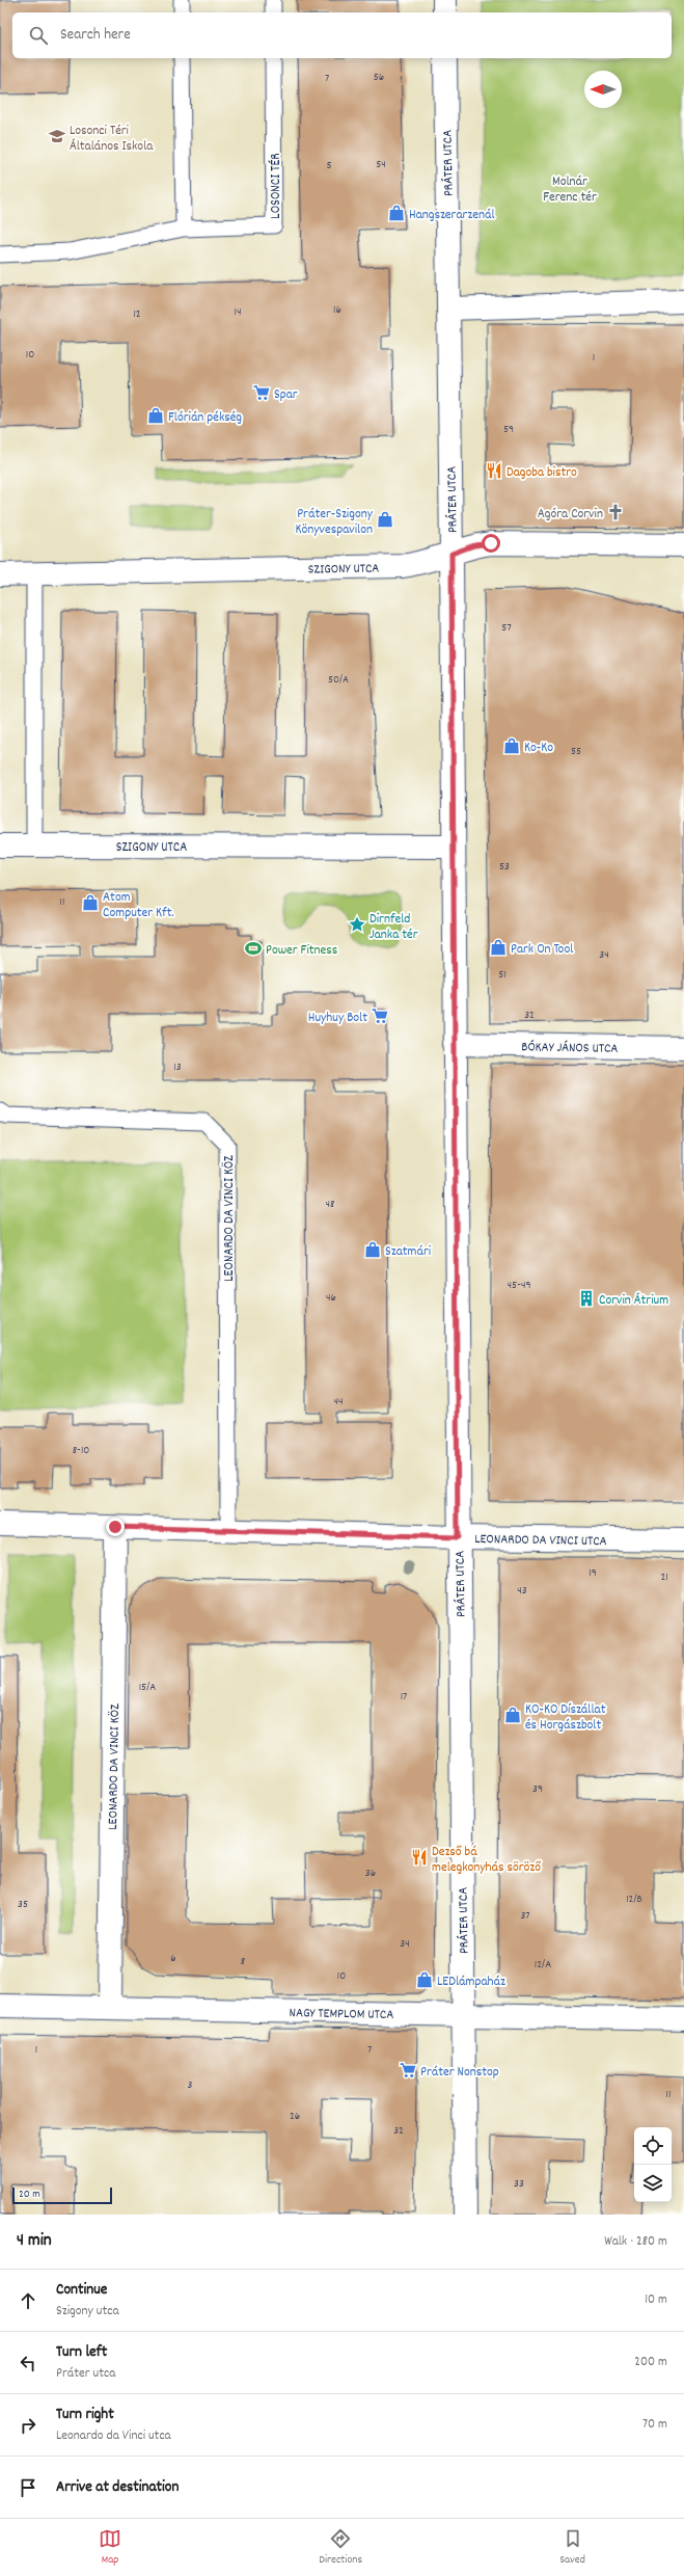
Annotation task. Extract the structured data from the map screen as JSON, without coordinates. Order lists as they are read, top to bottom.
{
  "streets": {
    "street": [
      "PRÁTER UTCA",
      "SZIGONY UTCA",
      "BÓKAY JÁNOS UTCA",
      "LEONARDO DA VINCI KÖZ",
      "LEONARDO DA VINCI UTCA",
      "NAGY TEMPLOM UTCA"
    ],
    "lane": ["LOSONCI TÉR"]
  },
  "crossings": [
    ["PRÁTER UTCA", "SZIGONY UTCA"],
    ["PRÁTER UTCA", "BÓKAY JÁNOS UTCA"],
    ["PRÁTER UTCA", "LEONARDO DA VINCI UTCA"],
    ["PRÁTER UTCA", "NAGY TEMPLOM UTCA"],
    ["LEONARDO DA VINCI KÖZ", "LEONARDO DA VINCI UTCA"],
    ["LEONARDO DA VINCI KÖZ", "NAGY TEMPLOM UTCA"]
  ],
  "parks": ["Molnár Ferenc tér"],
  "places": {
    "school or university": ["Losonci Téri Általános Iskola"],
    "shop": [
      "Hangszerarzenál",
      "Flórián pékség",
      "Práter-Szigony Könyvespavilon",
      "Ko-Ko",
      "Atom Computer Kft.",
      "Park On Tool",
      "Szatmári",
      "KO-KO Díszállat és Horgászbolt",
      "LEDlámpaház"
    ],
    "supermarket": ["Spar", "Huyhuy Bolt", "Práter Nonstop"],
    "restaurant": ["Dagoba bistro", "Dezső bá melegkonyhás söröző"],
    "church": ["Agóra Corvin"],
    "place": ["Dirnfeld Janka tér"],
    "sports": ["Power Fitness"],
    "building": ["Corvin Átrium"]
  },
  "house_numbers": [
    "56",
    "7",
    "54",
    "5",
    "16",
    "14",
    "12",
    "10",
    "1",
    "59",
    "57",
    "50/A",
    "55",
    "53",
    "11",
    "34",
    "51",
    "32",
    "13",
    "48",
    "45-49",
    "46",
    "44",
    "8-10",
    "19",
    "21",
    "43",
    "15/A",
    "17",
    "39",
    "36",
    "12/B",
    "35",
    "37",
    "34",
    "6",
    "8",
    "12/A",
    "10",
    "1",
    "7",
    "3",
    "11",
    "26",
    "32",
    "33"
  ],
  "scale_bar": "20 m",
  "north": "left",
  "page": {
    "search": "Search here",
    "scale": "20 m",
    "heading": ["4 min", "Walk · 280 m"],
    "list": [
      ["Continue", "Szigony utca", "10 m"],
      ["Turn left", "Práter utca", "200 m"],
      ["Turn right", "Leonardo da Vinci utca", "70 m"],
      "Arrive at destination"
    ],
    "nav": ["Map", "Directions", "Saved"]
  }
}
